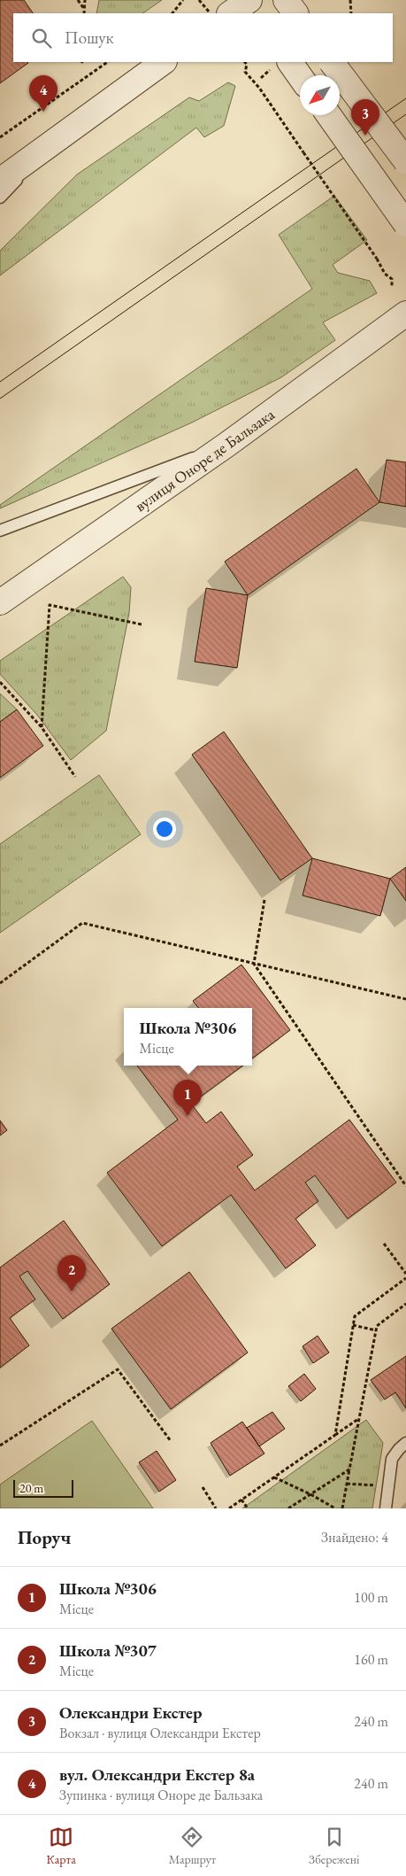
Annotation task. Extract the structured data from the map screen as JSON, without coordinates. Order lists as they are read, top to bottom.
{
  "streets": {
    "street": ["вулиця Оноре де Бальзака"]
  },
  "scale_bar": "20 m",
  "north": "bottom left",
  "page": {
    "search": "Пошук",
    "pins": [
      "4",
      "3",
      "1",
      "2"
    ],
    "popup": ["Школа №306", "Місце"],
    "scale": "20 m",
    "heading": ["Поруч", "Знайдено: 4"],
    "list": [
      {
        "mark": "1",
        "name": "Школа №306",
        "note": "Місце",
        "value": "100 m"
      },
      {
        "mark": "2",
        "name": "Школа №307",
        "note": "Місце",
        "value": "160 m"
      },
      {
        "mark": "3",
        "name": "Олександри Екстер",
        "note": "Вокзал · вулиця Олександри Екстер",
        "value": "240 m"
      },
      {
        "mark": "4",
        "name": "вул. Олександри Екстер 8а",
        "note": "Зупинка · вулиця Оноре де Бальзака",
        "value": "240 m"
      }
    ],
    "nav": ["Карта", "Маршрут", "Збережені"]
  }
}
